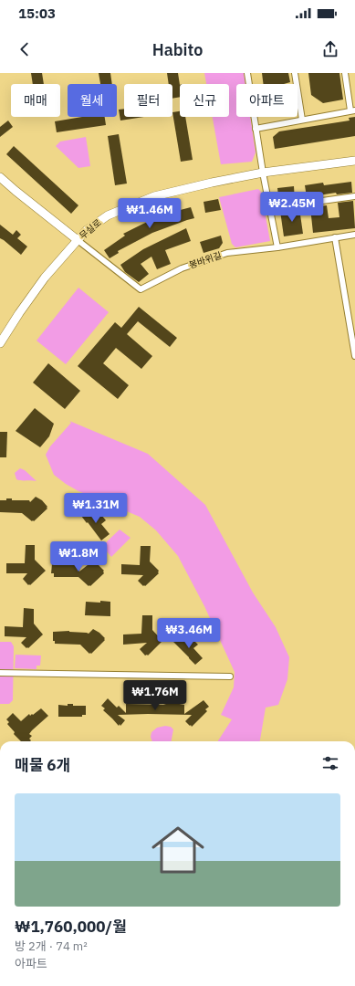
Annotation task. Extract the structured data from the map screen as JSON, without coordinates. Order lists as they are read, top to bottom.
{
  "streets": {
    "street": ["무실로", "봉바위길"]
  },
  "crossings": [
    ["무실로", "봉바위길"]
  ],
  "page": {
    "status": "15:03",
    "header": "Habito",
    "chip": [
      "매매",
      "월세",
      "필터",
      "신규",
      "아파트"
    ],
    "price": [
      "₩2.45M",
      "₩1.46M",
      "₩1.31M",
      "₩1.8M",
      "₩3.46M",
      "₩1.76M"
    ],
    "heading": "매물 6개",
    "list": [
      {
        "name": "₩1,760,000/월",
        "note": "방 2개 · 74 m² · 아파트"
      }
    ]
  }
}
